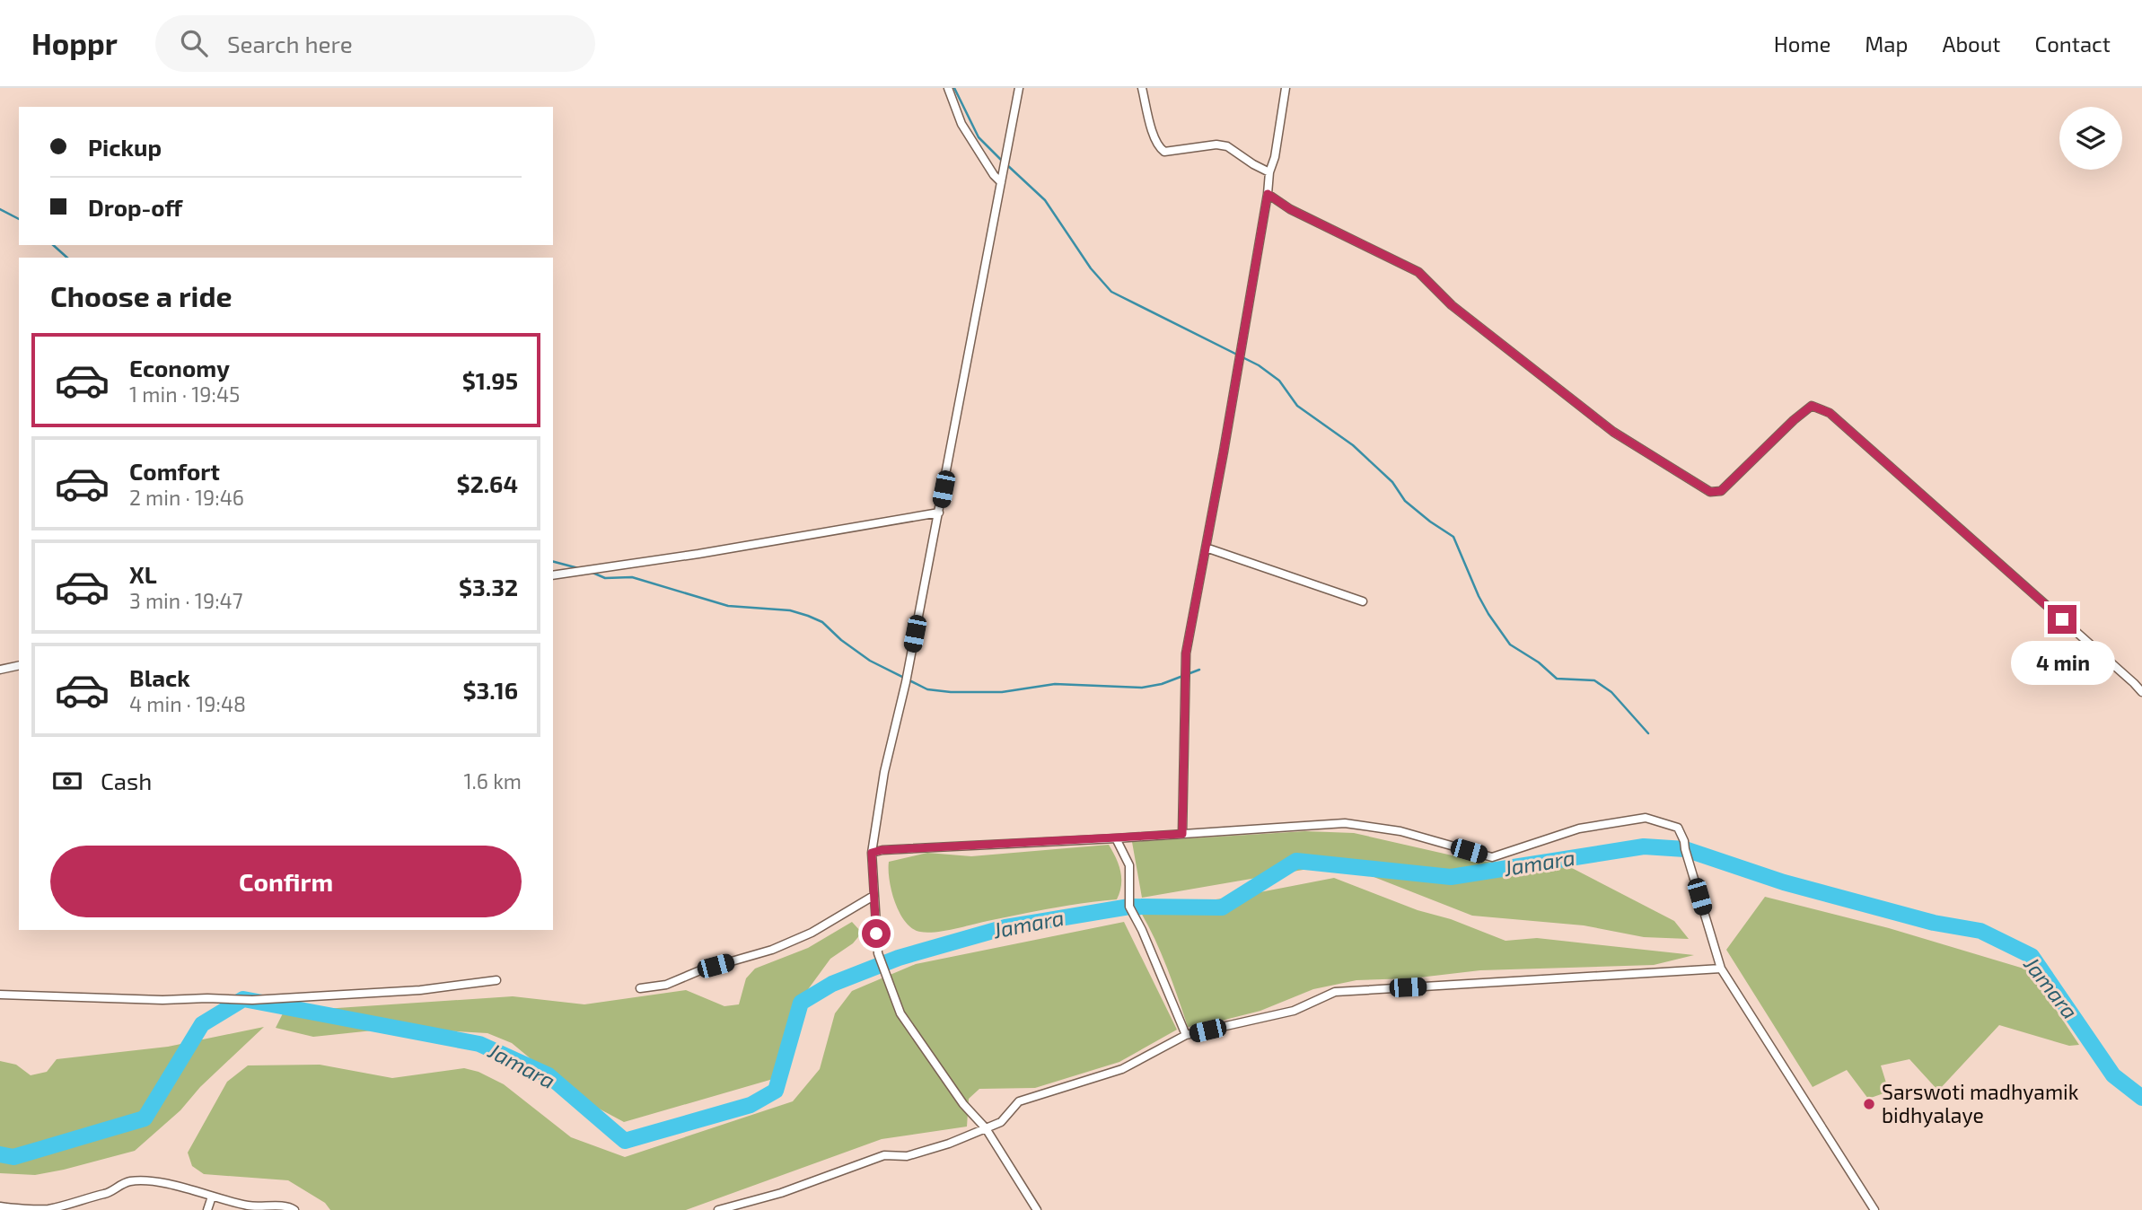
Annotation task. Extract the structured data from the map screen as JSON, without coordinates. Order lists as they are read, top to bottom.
{
  "water": ["Jamara"],
  "places": ["Sarswoti madhyamik bidhyalaye"],
  "page": {
    "header": "Hoppr",
    "search": "Search here",
    "nav": [
      "Home",
      "Map",
      "About",
      "Contact"
    ],
    "banner": ["Pickup", "Drop-off"],
    "heading": "Choose a ride",
    "list": [
      {
        "name": "Economy",
        "note": "1 min · 19:45",
        "value": "$1.95"
      },
      {
        "name": "Comfort",
        "note": "2 min · 19:46",
        "value": "$2.64"
      },
      {
        "name": "XL",
        "note": "3 min · 19:47",
        "value": "$3.32"
      },
      {
        "name": "Black",
        "note": "4 min · 19:48",
        "value": "$3.16"
      }
    ],
    "bubble": "4 min",
    "pay": ["Cash", "1.6 km"],
    "buttons": "Confirm"
  }
}
